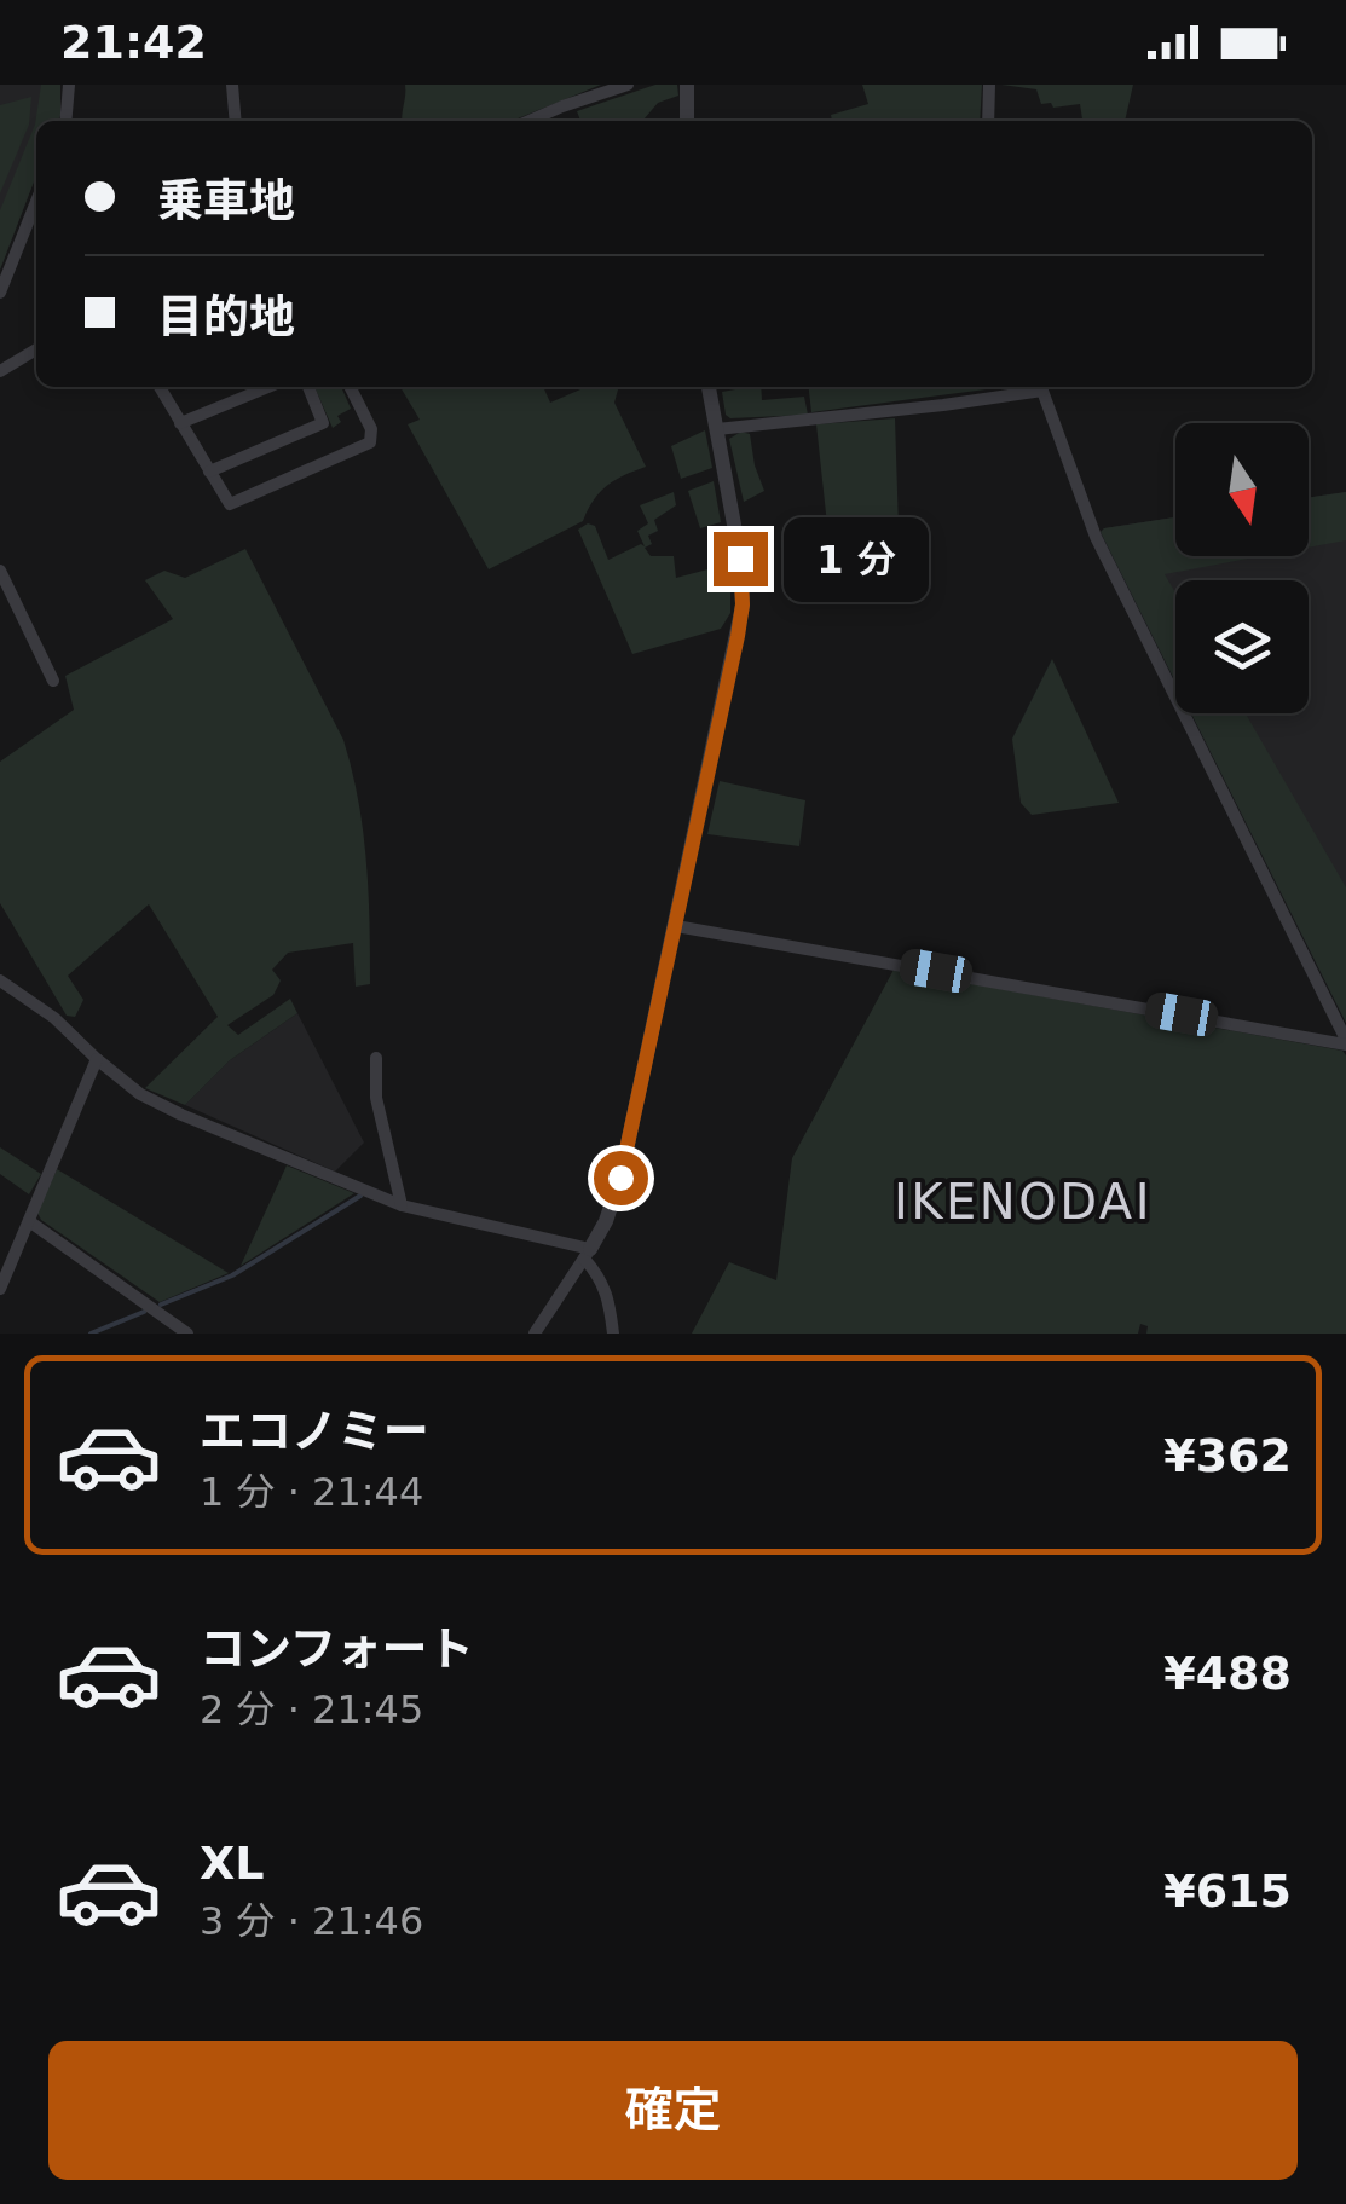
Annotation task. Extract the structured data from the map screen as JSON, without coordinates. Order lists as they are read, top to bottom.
{
  "districts": ["IKENODAI"],
  "north": "bottom",
  "page": {
    "status": "21:42",
    "banner": ["乗車地", "目的地"],
    "bubble": "1 分",
    "list": [
      {
        "name": "エコノミー",
        "note": "1 分 · 21:44",
        "value": "¥362"
      },
      {
        "name": "コンフォート",
        "note": "2 分 · 21:45",
        "value": "¥488"
      },
      {
        "name": "XL",
        "note": "3 分 · 21:46",
        "value": "¥615"
      }
    ],
    "buttons": "確定"
  }
}
